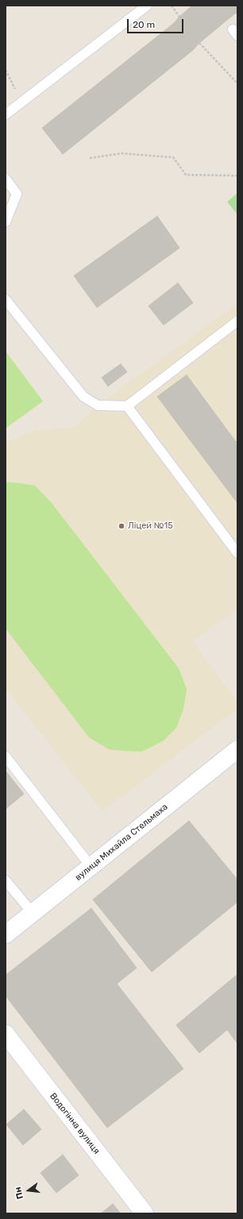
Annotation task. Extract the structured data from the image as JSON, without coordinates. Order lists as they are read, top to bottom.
{
  "streets": {
    "street": ["вулиця Михайла Стельмаха", "Водогінна вулиця"]
  },
  "places": ["Ліцей №15"],
  "scale_bar": "20 m",
  "north": "left"
}
